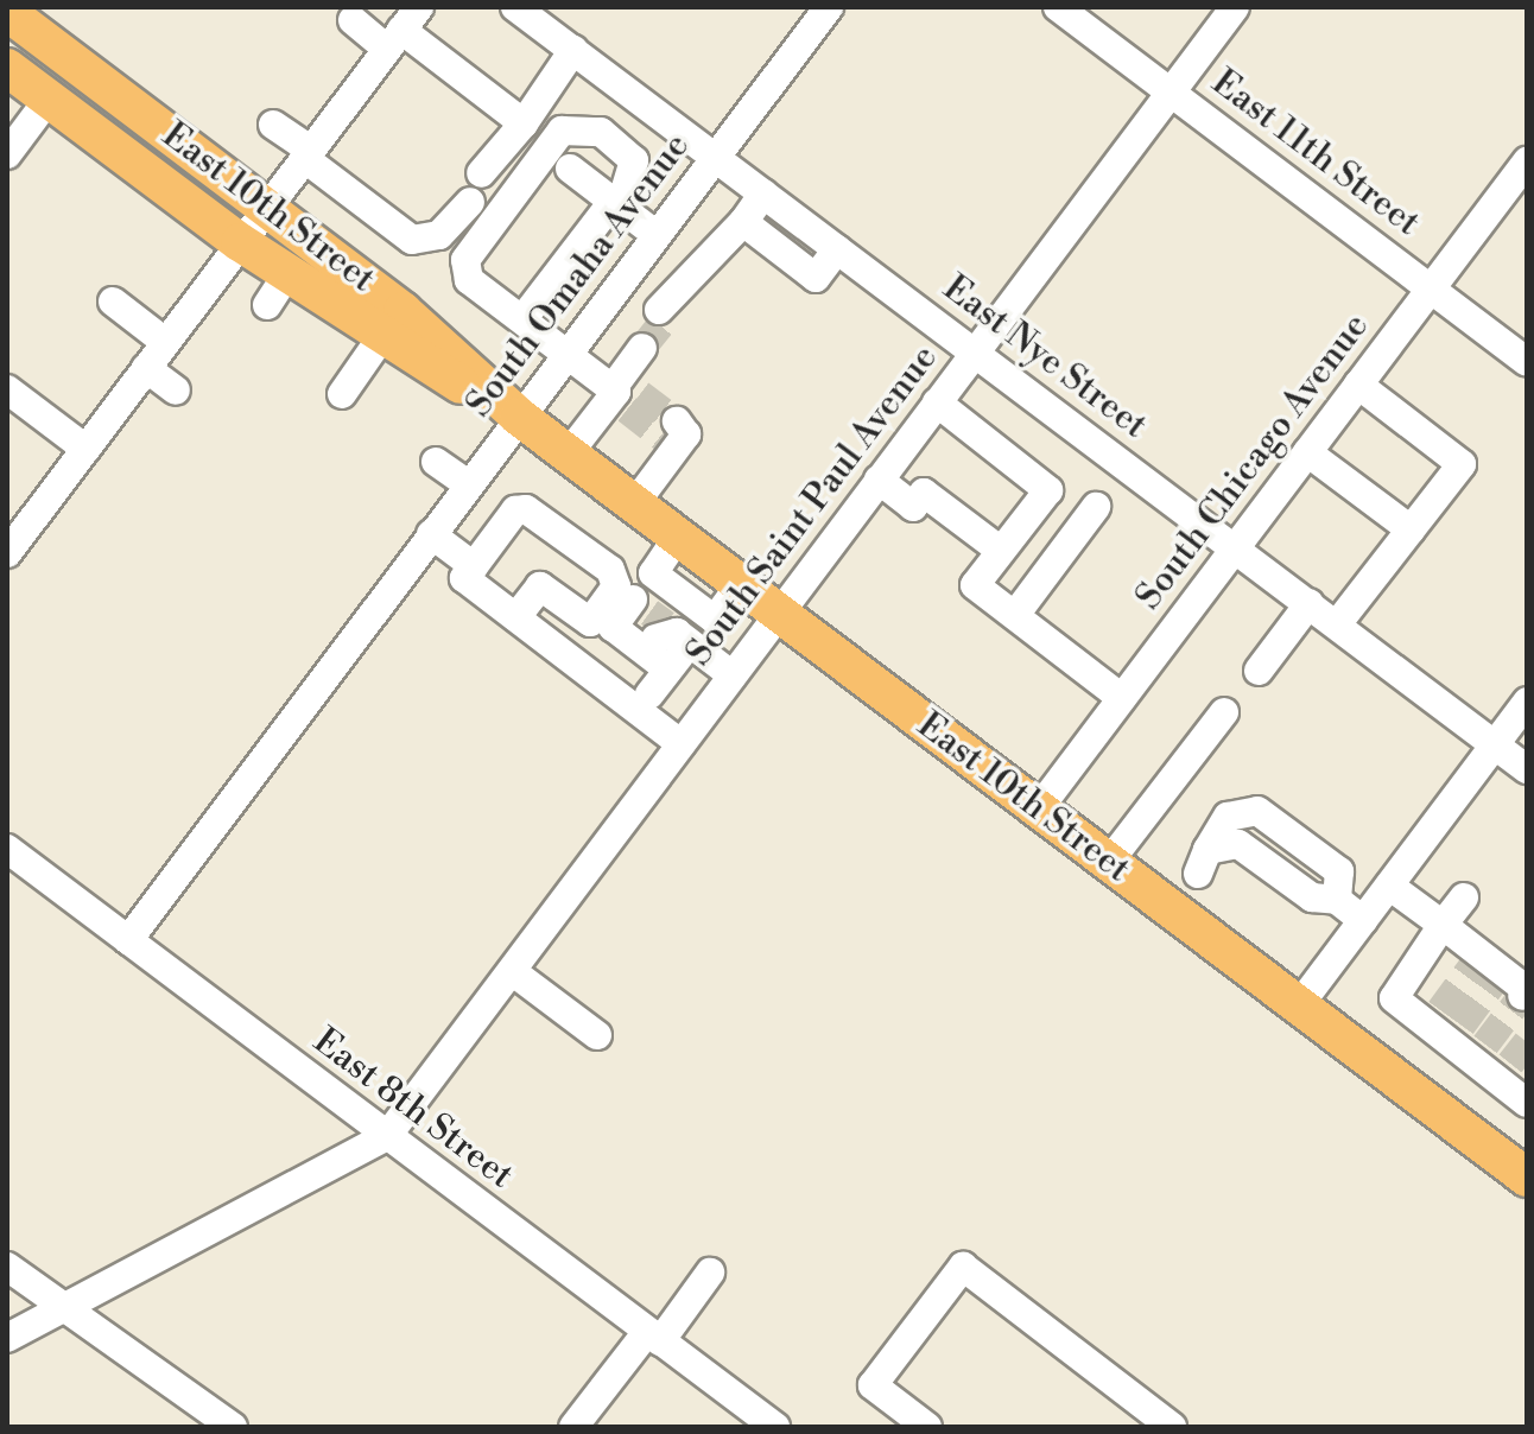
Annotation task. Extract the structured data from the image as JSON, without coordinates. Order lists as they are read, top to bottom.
{
  "streets": {
    "main road": ["East 10th Street"],
    "street": [
      "East 11th Street",
      "South Omaha Avenue",
      "East Nye Street",
      "South Chicago Avenue",
      "South Saint Paul Avenue",
      "East 8th Street"
    ]
  },
  "crossings": [
    ["East 11th Street", "South Chicago Avenue"],
    ["East 11th Street", "South Saint Paul Avenue"],
    ["East 10th Street", "South Omaha Avenue"],
    ["East 10th Street", "South Chicago Avenue"],
    ["East 10th Street", "South Saint Paul Avenue"],
    ["South Omaha Avenue", "East Nye Street"],
    ["South Omaha Avenue", "East 8th Street"],
    ["East Nye Street", "South Chicago Avenue"],
    ["East Nye Street", "South Saint Paul Avenue"],
    ["South Saint Paul Avenue", "East 8th Street"]
  ]
}
